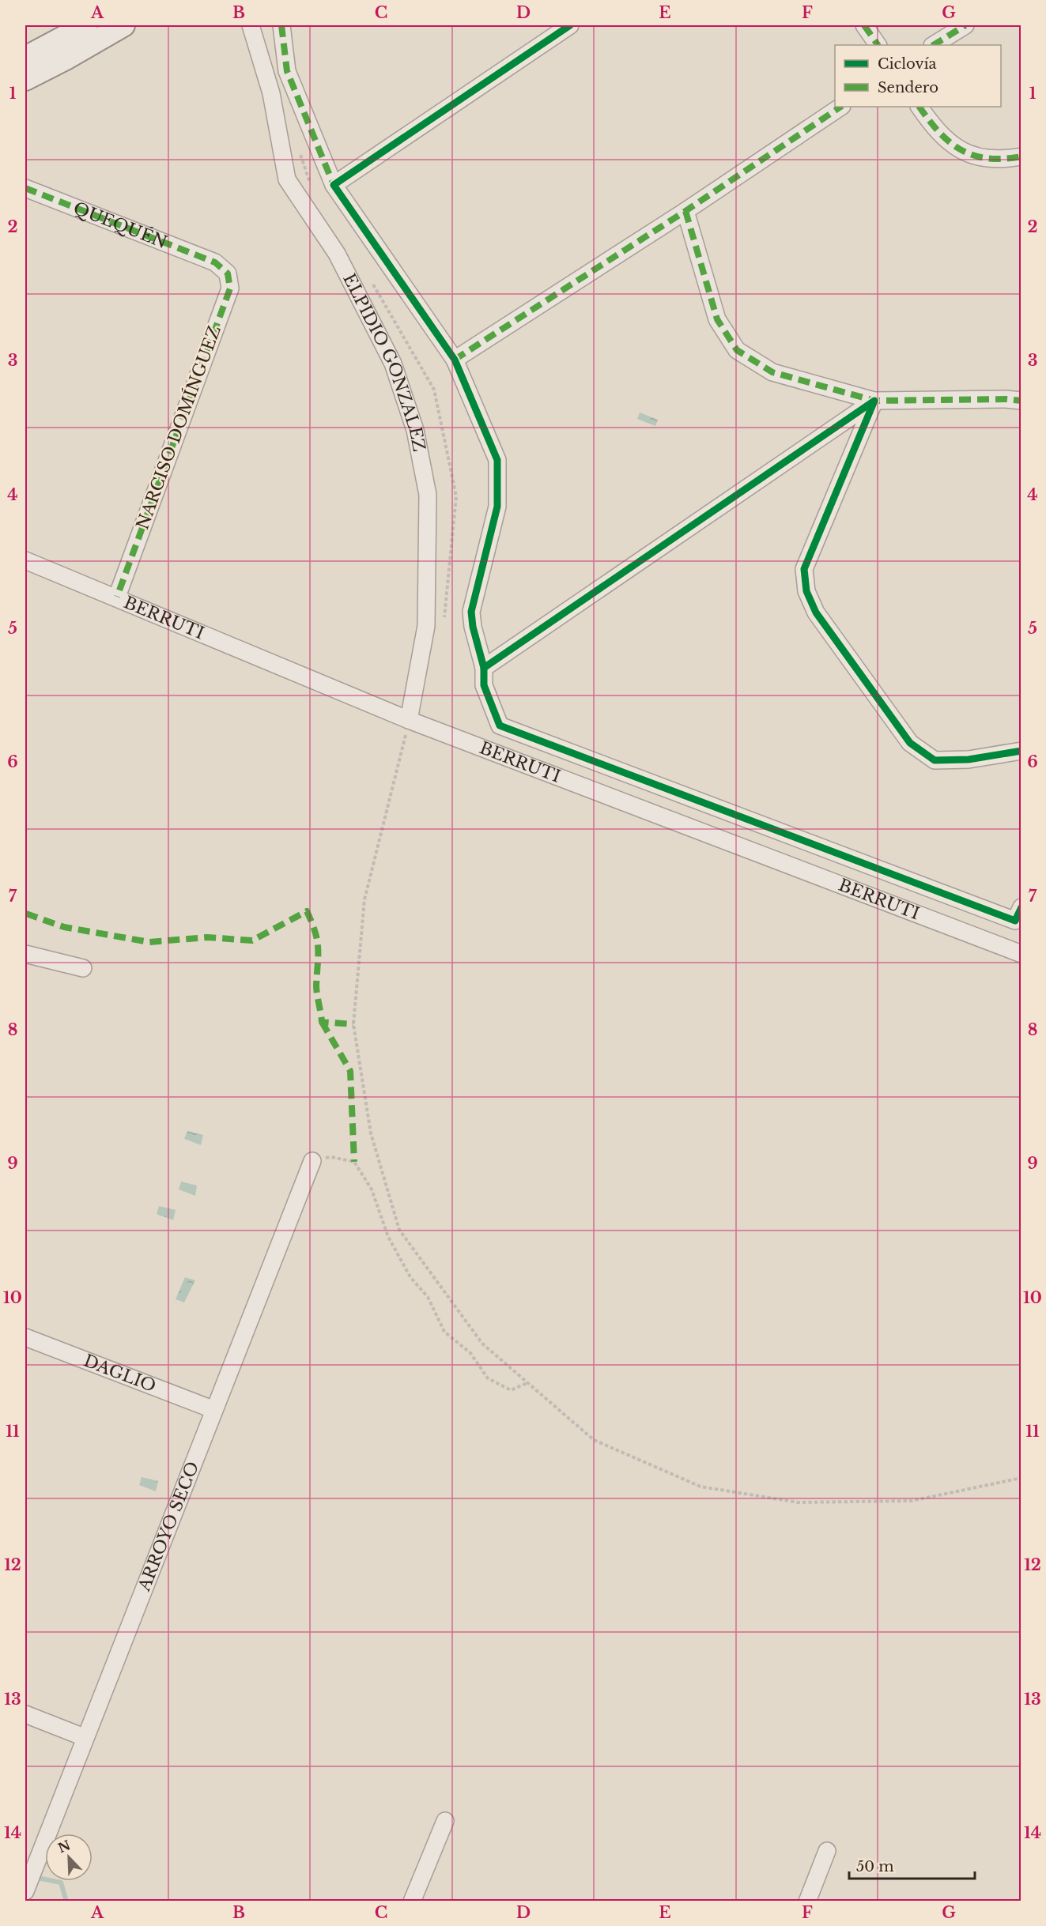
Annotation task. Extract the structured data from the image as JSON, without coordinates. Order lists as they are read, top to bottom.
{
  "streets": {
    "street": [
      "QUEQUÉN",
      "ELPIDIO GONZALEZ",
      "NARCISO DOMÍNGUEZ",
      "BERRUTI",
      "DAGLIO",
      "ARROYO SECO"
    ]
  },
  "crossings": [
    ["QUEQUÉN", "NARCISO DOMÍNGUEZ"],
    ["ELPIDIO GONZALEZ", "BERRUTI"],
    ["NARCISO DOMÍNGUEZ", "BERRUTI"],
    ["DAGLIO", "ARROYO SECO"]
  ],
  "legend": ["Ciclovía", "Sendero"],
  "scale_bar": "50 m",
  "north": "top left",
  "grid": {
    "columns": [
      "A",
      "B",
      "C",
      "D",
      "E",
      "F",
      "G"
    ],
    "rows": [
      "1",
      "2",
      "3",
      "4",
      "5",
      "6",
      "7",
      "8",
      "9",
      "10",
      "11",
      "12",
      "13",
      "14"
    ]
  }
}
